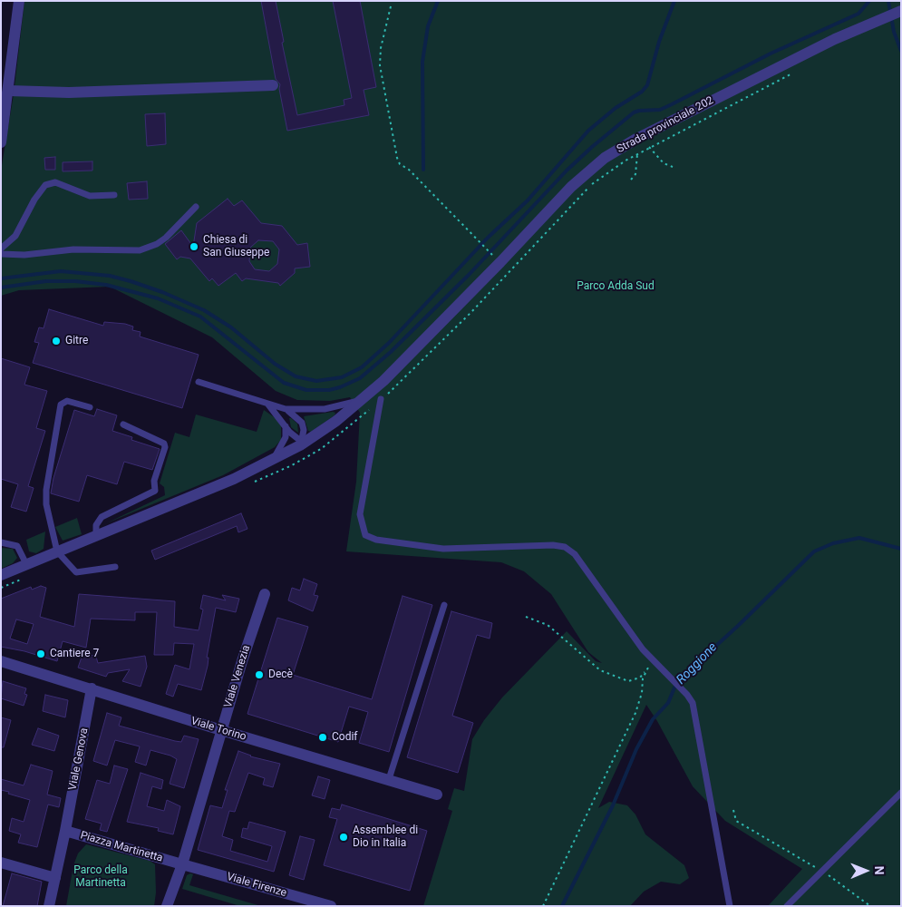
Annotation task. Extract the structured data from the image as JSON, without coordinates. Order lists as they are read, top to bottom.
{
  "streets": {
    "street": [
      "Strada provinciale 202",
      "Viale Venezia",
      "Viale Torino",
      "Viale Genova",
      "Piazza Martinetta",
      "Viale Firenze"
    ]
  },
  "crossings": [
    ["Viale Venezia", "Viale Torino"],
    ["Viale Venezia", "Piazza Martinetta"],
    ["Viale Venezia", "Viale Firenze"],
    ["Viale Torino", "Viale Genova"],
    ["Viale Genova", "Piazza Martinetta"],
    ["Piazza Martinetta", "Viale Firenze"]
  ],
  "water": ["Roggione"],
  "parks": ["Parco Adda Sud", "Parco della Martinetta"],
  "places": [
    "Chiesa di San Giuseppe",
    "Gitre",
    "Cantiere 7",
    "Decè",
    "Codif",
    "Assemblee di Dio in Italia"
  ],
  "north": "right"
}
